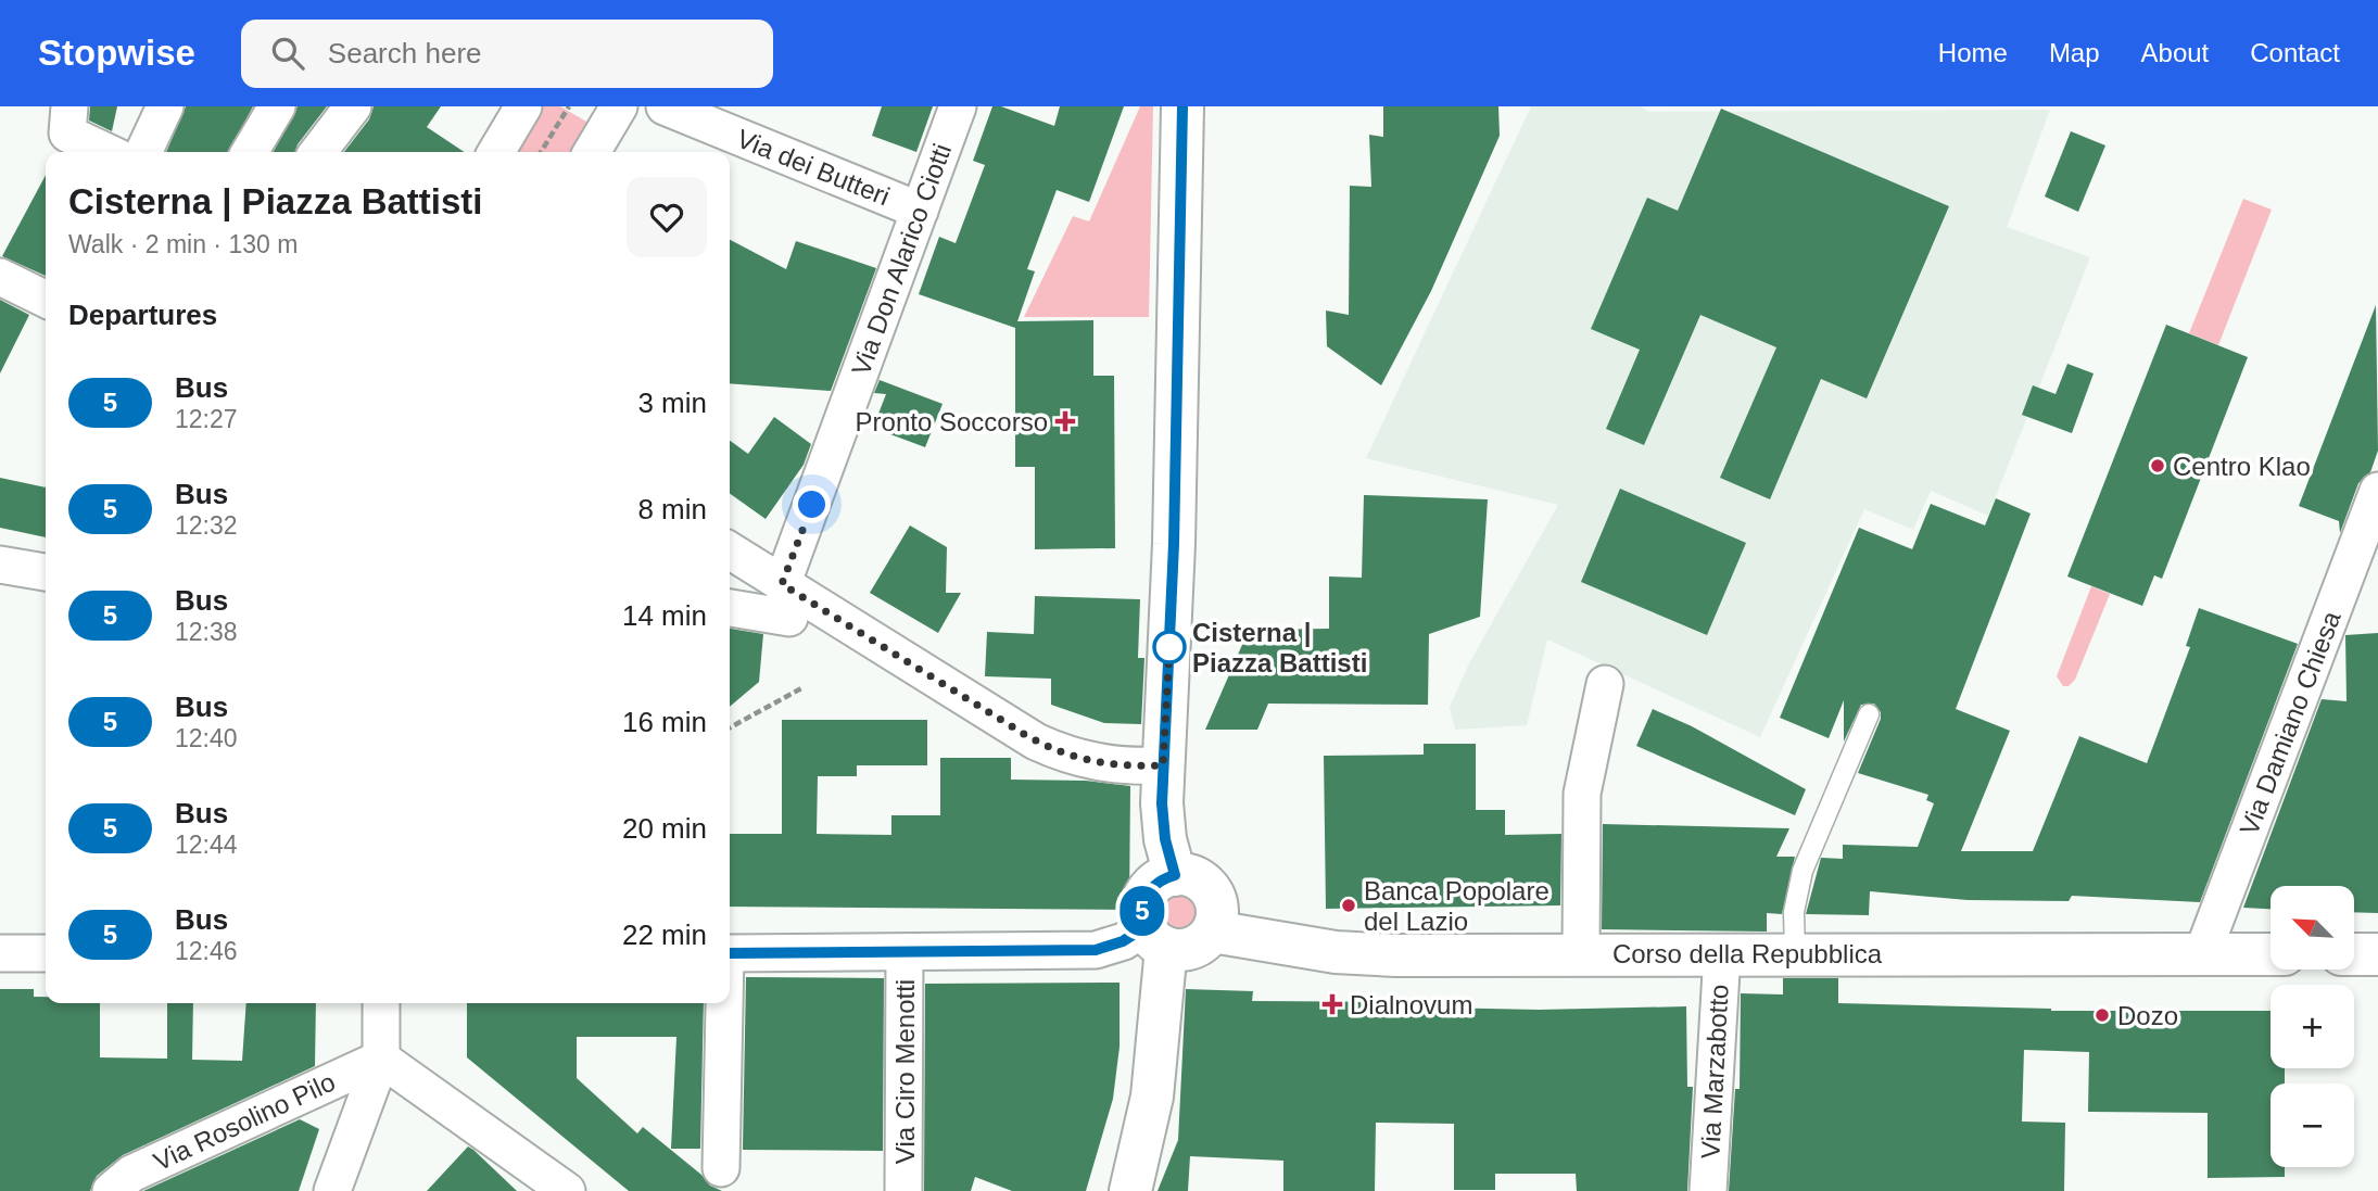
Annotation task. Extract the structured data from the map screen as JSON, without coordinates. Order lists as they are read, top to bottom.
{
  "streets": {
    "street": [
      "Via dei Butteri",
      "Via Don Alarico Ciotti",
      "Via Damiano Chiesa",
      "Corso della Repubblica",
      "Via Ciro Menotti",
      "Via Marzabotto",
      "Via Rosolino Pilo"
    ]
  },
  "crossings": [
    ["Via dei Butteri", "Via Don Alarico Ciotti"],
    ["Via Damiano Chiesa", "Corso della Repubblica"],
    ["Corso della Repubblica", "Via Marzabotto"]
  ],
  "places": {
    "health": ["Pronto Soccorso", "Dialnovum"],
    "other": [
      "Centro Klao",
      "Cisterna | Piazza Battisti",
      "Banca Popolare del Lazio",
      "Dozo"
    ]
  },
  "lines": ["bus line 5"],
  "north": "top left",
  "page": {
    "header": "Stopwise",
    "search": "Search here",
    "nav": [
      "Home",
      "Map",
      "About",
      "Contact"
    ],
    "on_map": "5",
    "heading": [
      ["Cisterna | Piazza Battisti", "Walk · 2 min · 130 m"],
      "Departures"
    ],
    "list": [
      {
        "mark": "5",
        "name": "Bus",
        "note": "12:27",
        "value": "3 min"
      },
      {
        "mark": "5",
        "name": "Bus",
        "note": "12:32",
        "value": "8 min"
      },
      {
        "mark": "5",
        "name": "Bus",
        "note": "12:38",
        "value": "14 min"
      },
      {
        "mark": "5",
        "name": "Bus",
        "note": "12:40",
        "value": "16 min"
      },
      {
        "mark": "5",
        "name": "Bus",
        "note": "12:44",
        "value": "20 min"
      },
      {
        "mark": "5",
        "name": "Bus",
        "note": "12:46",
        "value": "22 min"
      }
    ],
    "map_buttons": ["+", "−"]
  }
}
